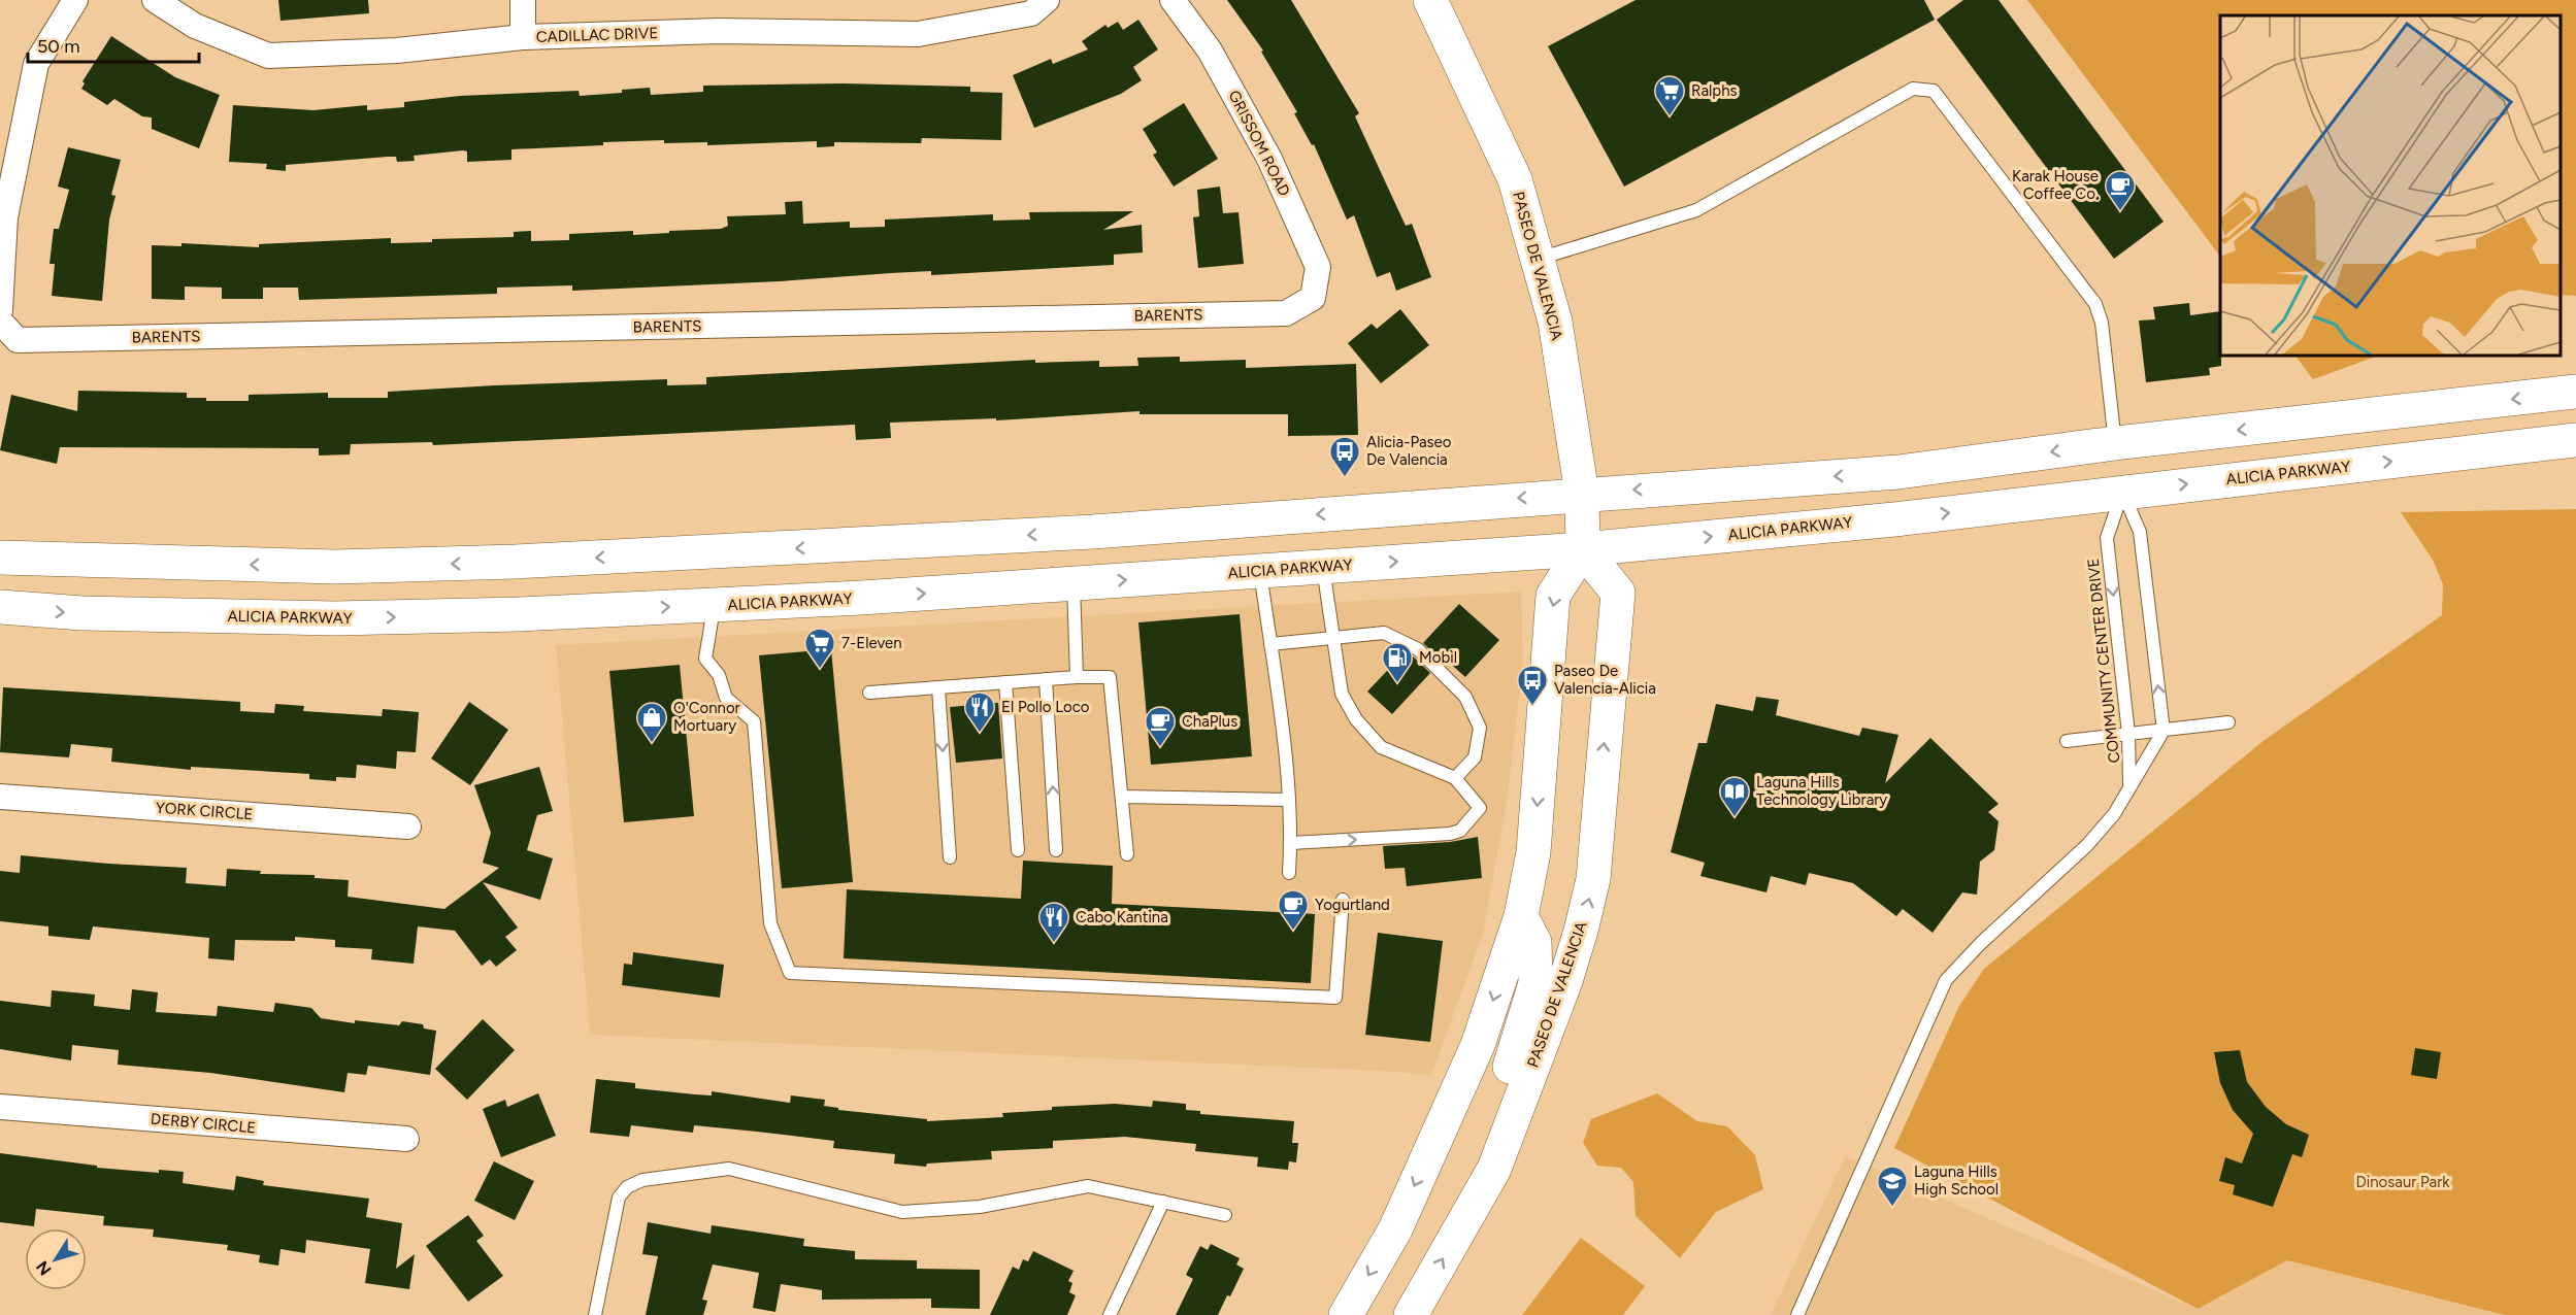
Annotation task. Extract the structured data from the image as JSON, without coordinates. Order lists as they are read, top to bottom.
{
  "streets": {
    "main road": ["PASEO DE VALENCIA", "ALICIA PARKWAY"],
    "street": [
      "CADILLAC DRIVE",
      "GRISSOM ROAD",
      "BARENTS",
      "YORK CIRCLE",
      "DERBY CIRCLE"
    ],
    "lane": ["COMMUNITY CENTER DRIVE"]
  },
  "crossings": [
    ["GRISSOM ROAD", "BARENTS"],
    ["PASEO DE VALENCIA", "ALICIA PARKWAY"],
    ["ALICIA PARKWAY", "COMMUNITY CENTER DRIVE"]
  ],
  "parks": ["Dinosaur Park"],
  "places": {
    "supermarket": ["Ralphs", "7-Eleven"],
    "cafe": ["Karak House Coffee Co.", "ChaPlus", "Yogurtland"],
    "bus stop": ["Alicia-Paseo De Valencia", "Paseo De Valencia-Alicia"],
    "fuel station": ["Mobil"],
    "restaurant": ["El Pollo Loco", "Cabo Kantina"],
    "shop": ["O'Connor Mortuary"],
    "library": ["Laguna Hills Technology Library"],
    "school or university": ["Laguna Hills High School"]
  },
  "scale_bar": "50 m",
  "north": "bottom left"
}
